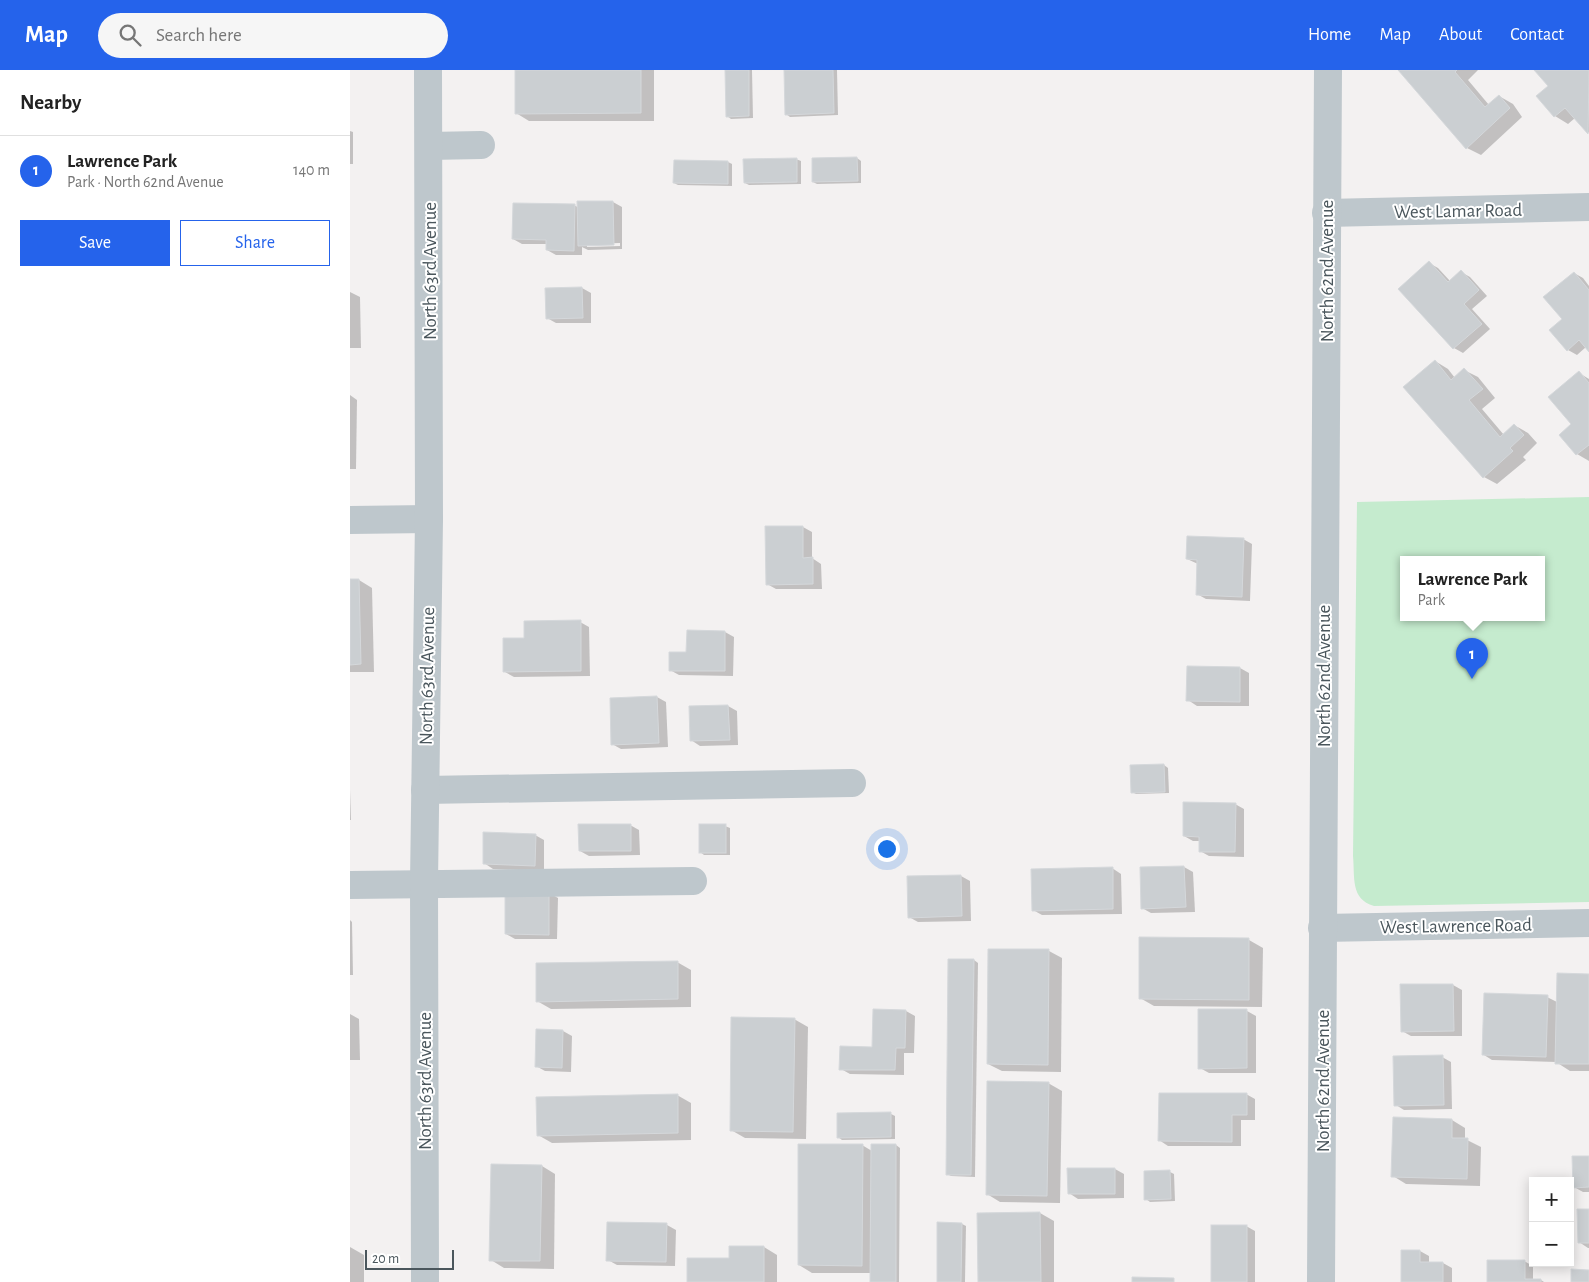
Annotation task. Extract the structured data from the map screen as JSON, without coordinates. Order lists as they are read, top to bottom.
{
  "streets": {
    "street": [
      "West Lamar Road",
      "North 63rd Avenue",
      "North 62nd Avenue",
      "West Lawrence Road"
    ]
  },
  "crossings": [
    ["West Lamar Road", "North 62nd Avenue"],
    ["North 62nd Avenue", "West Lawrence Road"]
  ],
  "scale_bar": "20 m",
  "page": {
    "header": "Map",
    "search": "Search here",
    "nav": [
      "Home",
      "Map",
      "About",
      "Contact"
    ],
    "heading": "Nearby",
    "list": [
      {
        "mark": "1",
        "name": "Lawrence Park",
        "note": "Park · North 62nd Avenue",
        "value": "140 m"
      }
    ],
    "buttons": ["Save", "Share"],
    "popup": ["Lawrence Park", "Park"],
    "pins": "1",
    "map_buttons": ["+", "−"],
    "scale": "20 m"
  }
}
